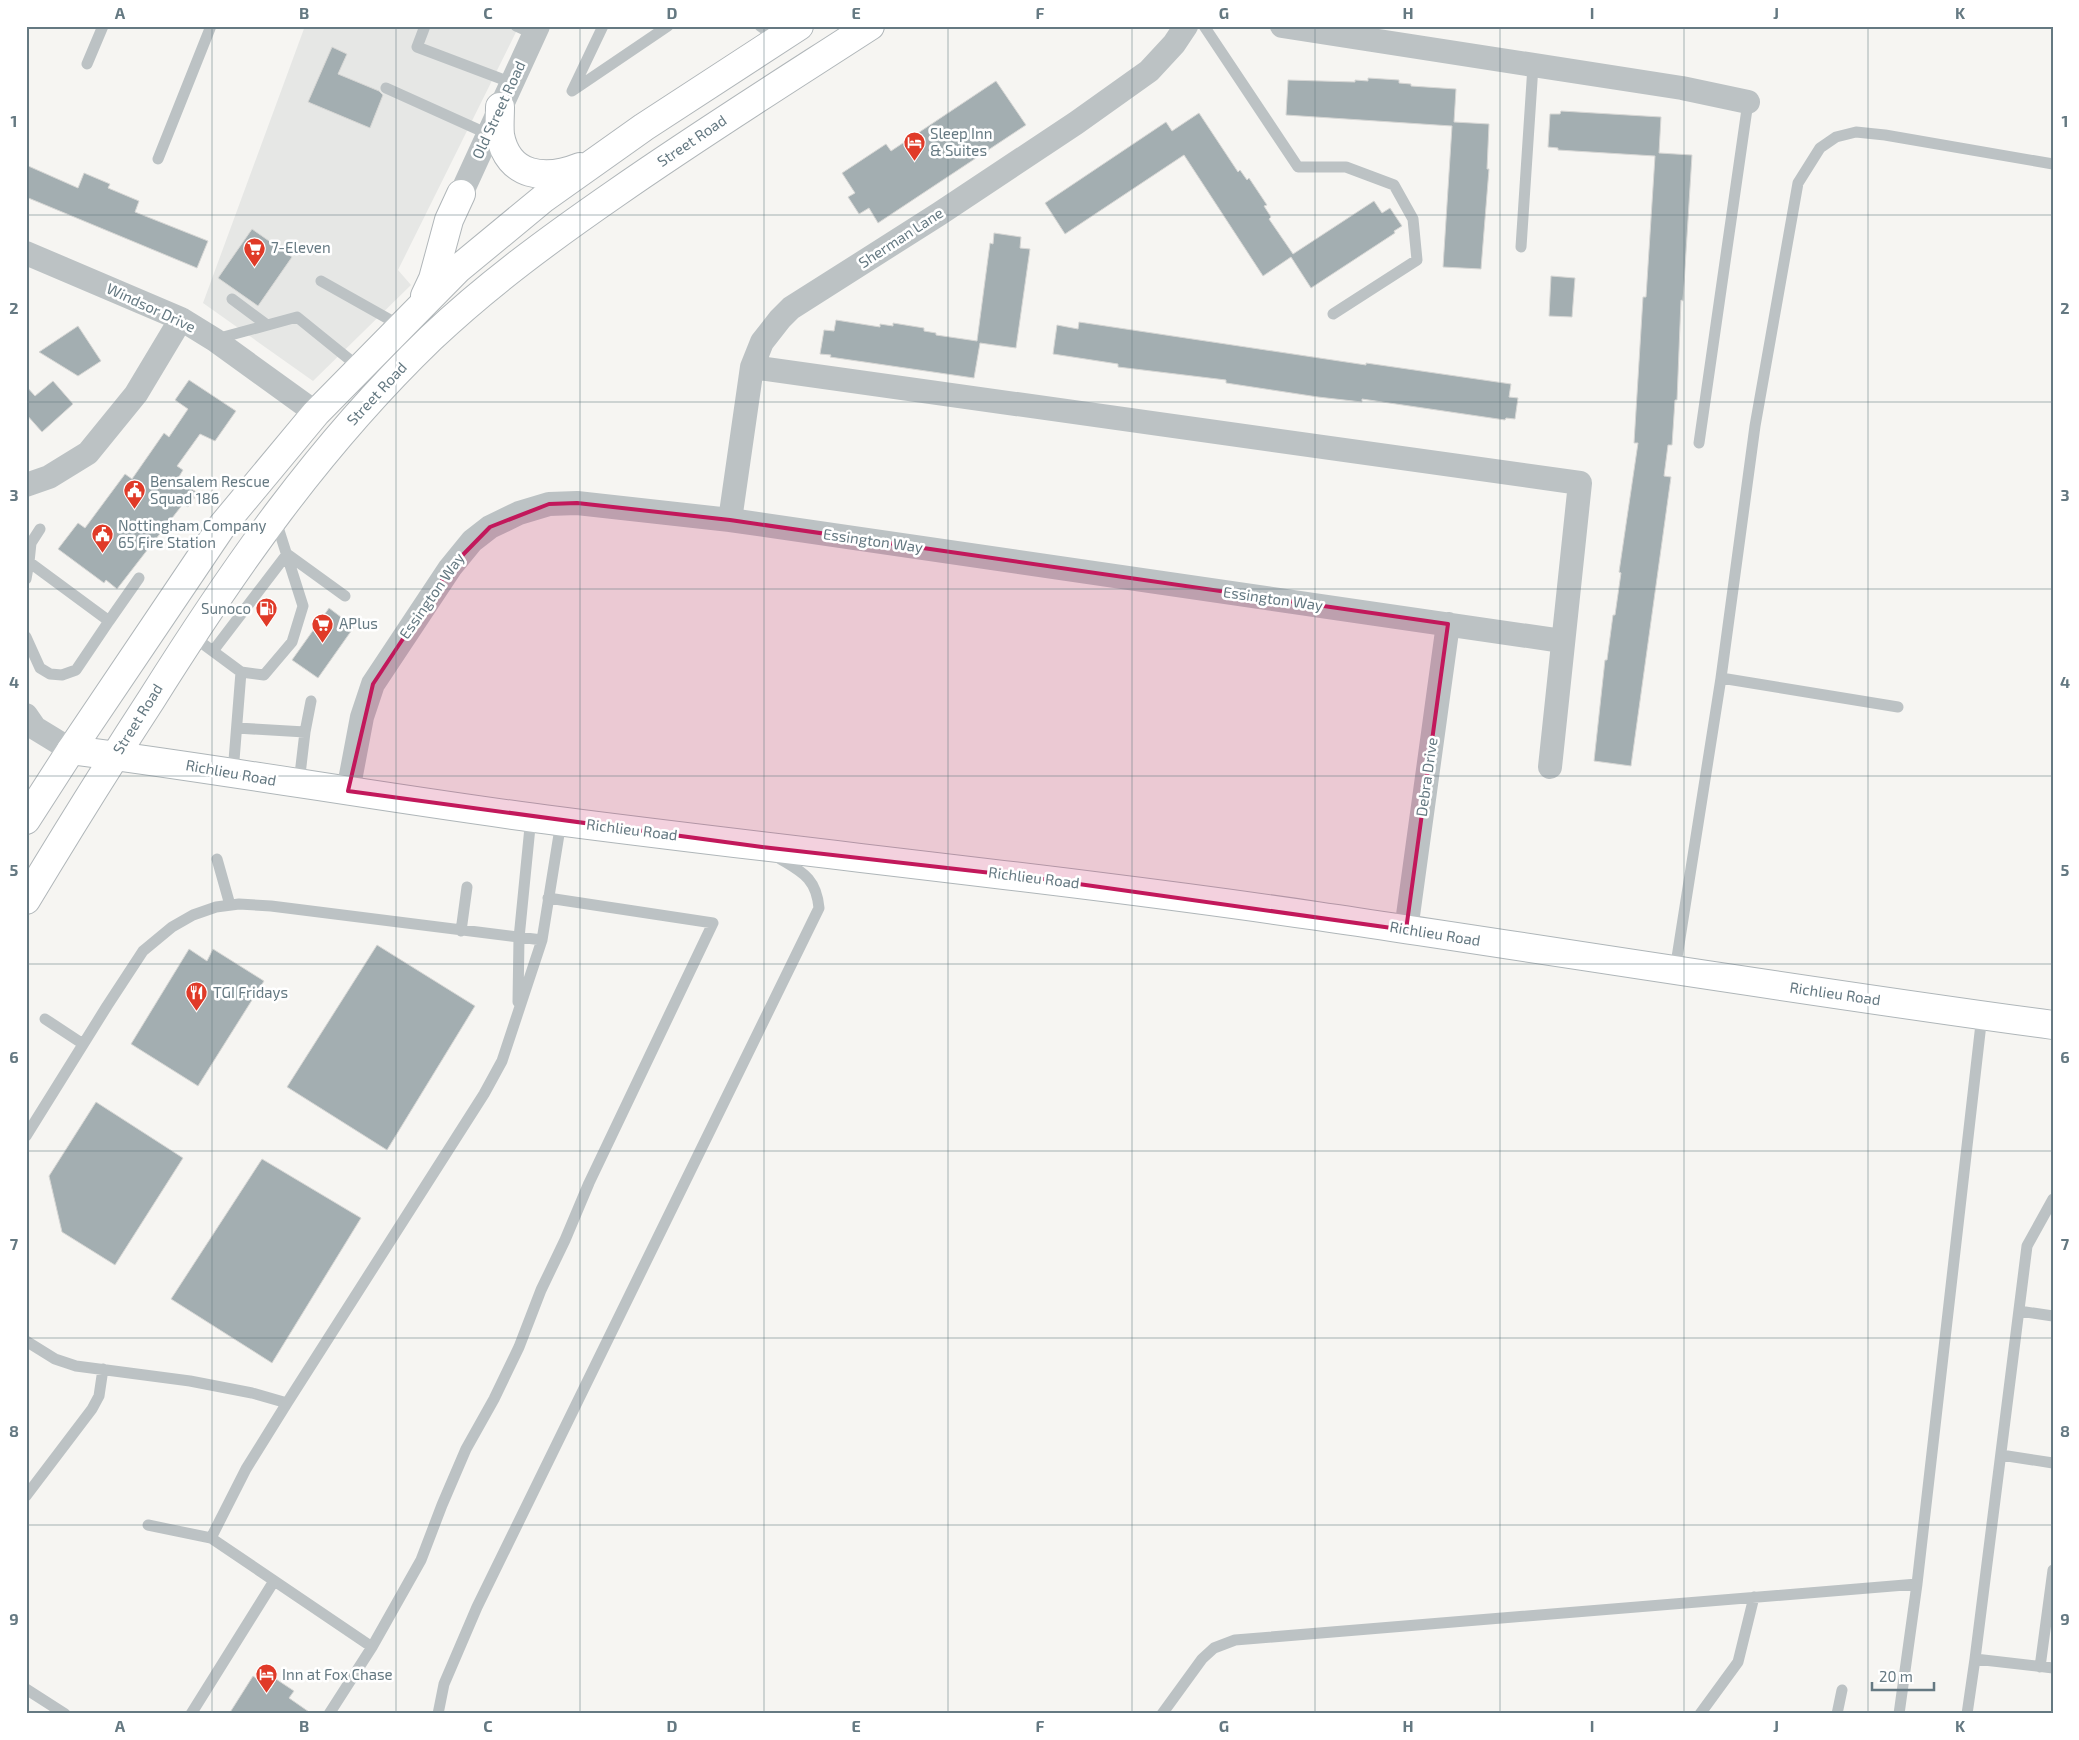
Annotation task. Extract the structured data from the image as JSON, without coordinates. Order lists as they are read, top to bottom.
{
  "streets": {
    "main road": ["Street Road", "Richlieu Road"],
    "street": [
      "Old Street Road",
      "Sherman Lane",
      "Windsor Drive",
      "Essington Way",
      "Debra Drive"
    ]
  },
  "crossings": [
    ["Street Road", "Windsor Drive"],
    ["Street Road", "Richlieu Road"],
    ["Sherman Lane", "Essington Way"],
    ["Essington Way", "Richlieu Road"],
    ["Essington Way", "Debra Drive"],
    ["Richlieu Road", "Debra Drive"]
  ],
  "places": {
    "hotel": ["Sleep Inn & Suites", "Inn at Fox Chase"],
    "supermarket": ["7-Eleven", "APlus"],
    "public building": ["Bensalem Rescue Squad 186", "Nottingham Company 65 Fire Station"],
    "fuel station": ["Sunoco"],
    "restaurant": ["TGI Fridays"]
  },
  "scale_bar": "20 m",
  "grid": {
    "columns": [
      "A",
      "B",
      "C",
      "D",
      "E",
      "F",
      "G",
      "H",
      "I",
      "J",
      "K"
    ],
    "rows": [
      "1",
      "2",
      "3",
      "4",
      "5",
      "6",
      "7",
      "8",
      "9"
    ]
  }
}
